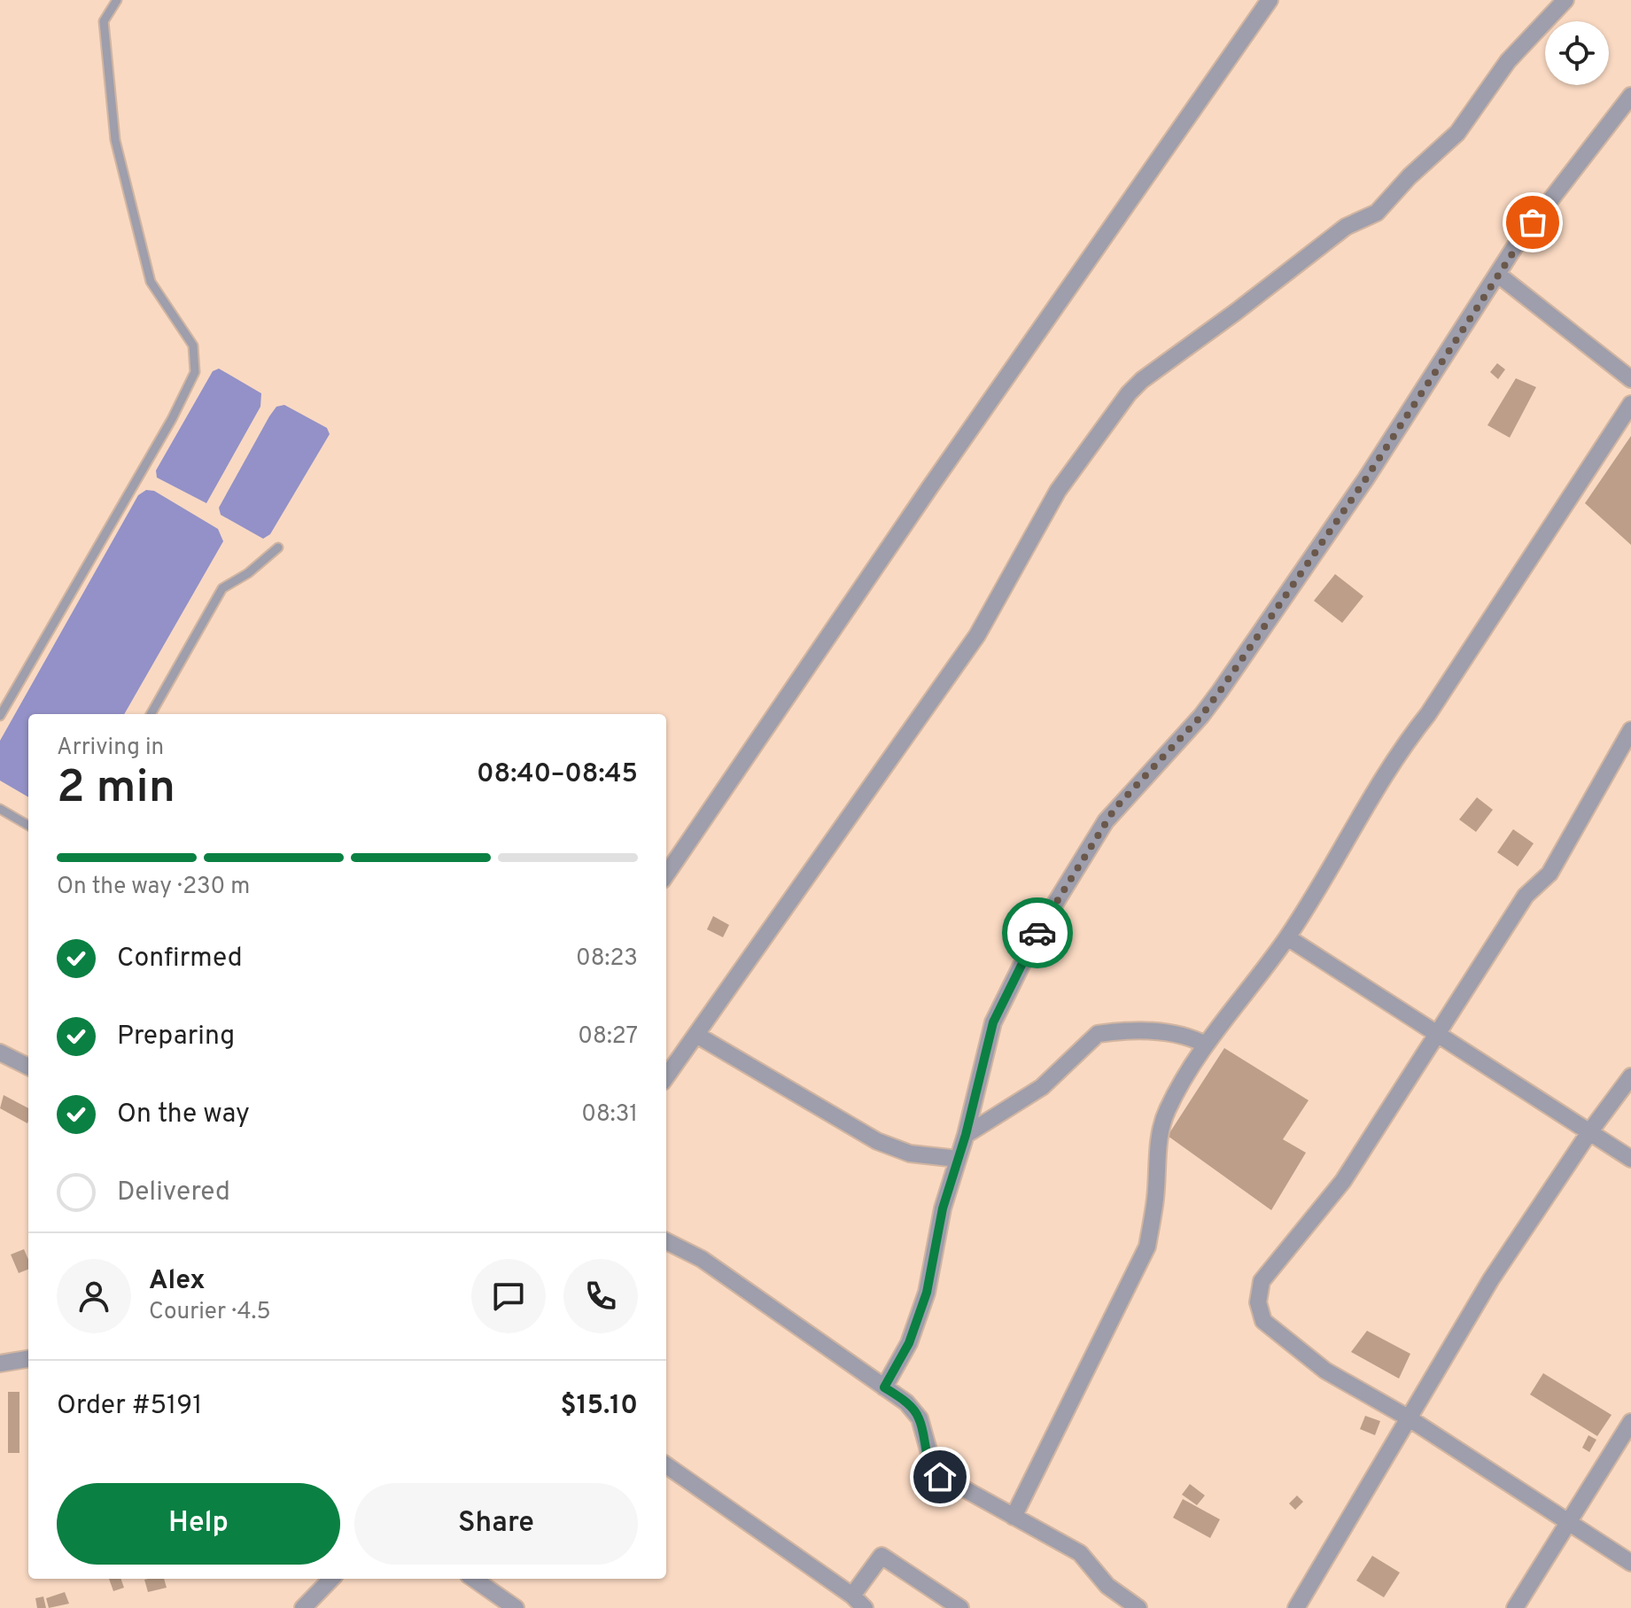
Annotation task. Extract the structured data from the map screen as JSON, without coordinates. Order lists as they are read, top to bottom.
{
  "page": {
    "heading": ["2 min", "Arriving in", "08:40–08:45"],
    "panel": [
      "Alex",
      "Courier · 4.5",
      "Order #5191",
      "$15.10"
    ],
    "bar": "On the way · 230 m",
    "list": [
      ["Confirmed", "08:23"],
      ["Preparing", "08:27"],
      ["On the way", "08:31"],
      "Delivered"
    ],
    "buttons": ["Help", "Share"]
  }
}
